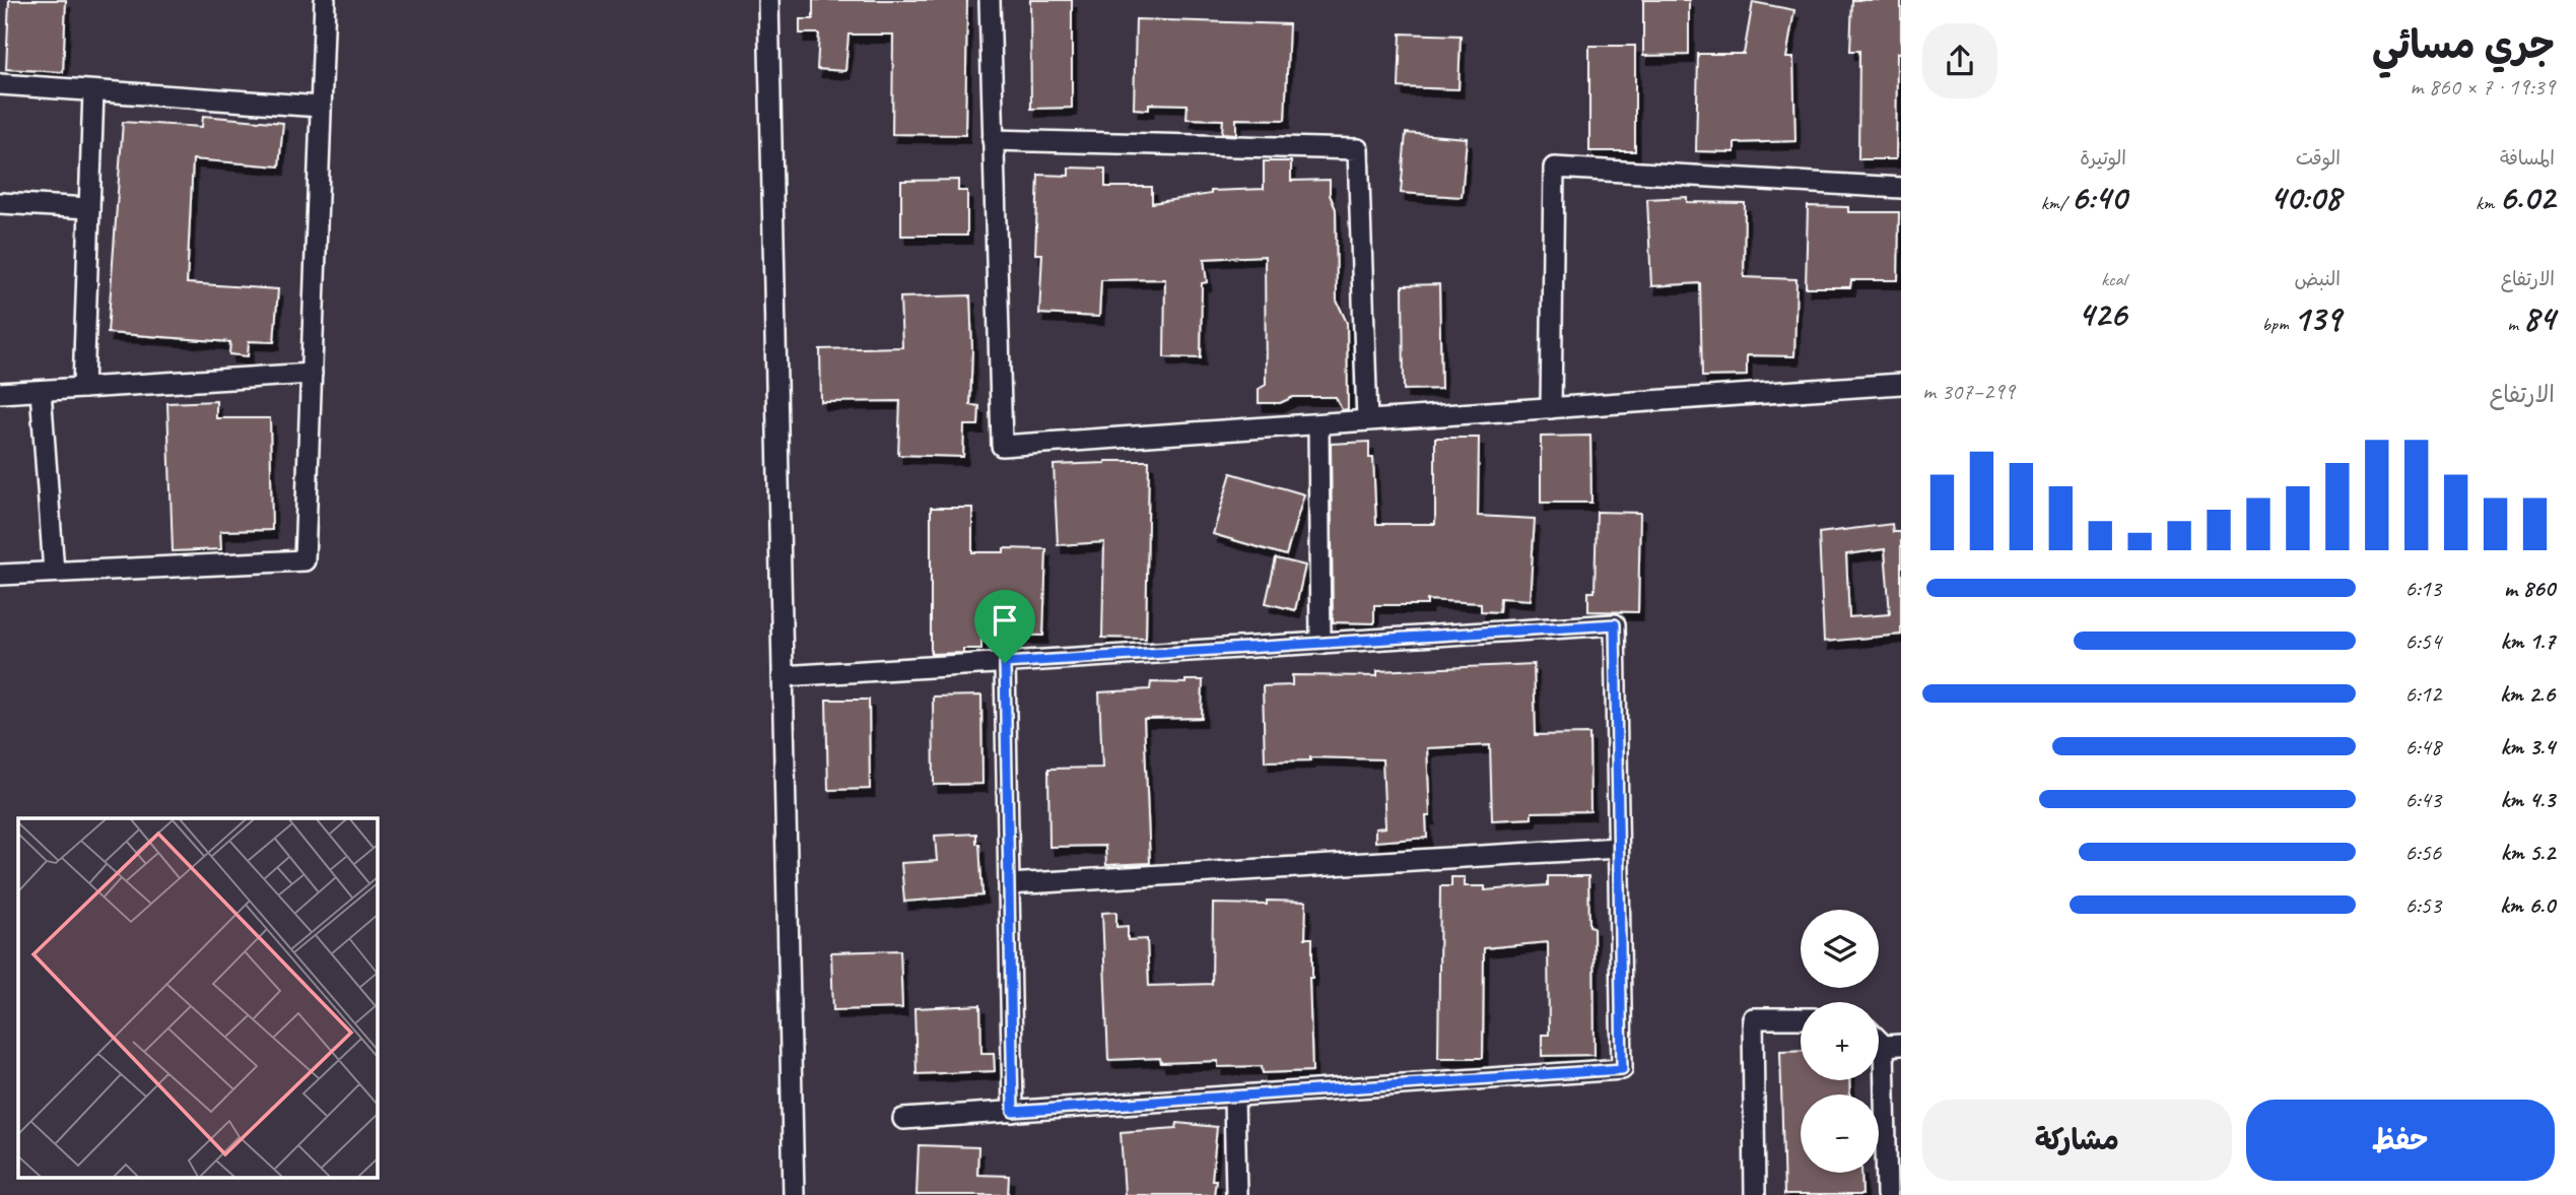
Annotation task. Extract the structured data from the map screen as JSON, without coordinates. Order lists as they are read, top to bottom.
{
  "page": {
    "heading": ["جري مسائي", "19:39 · 7 × 860 m"],
    "stats": [
      ["المسافة", "6.02 km"],
      ["الوقت", "40:08"],
      ["الوتيرة", "6:40 /km"],
      ["الارتفاع", "84 m"],
      ["النبض", "139 bpm"],
      ["kcal", "426"]
    ],
    "chart": ["الارتفاع", "299–307 m"],
    "list": [
      {
        "name": "860 m",
        "note": "6:13"
      },
      {
        "name": "1.7 km",
        "note": "6:54"
      },
      {
        "name": "2.6 km",
        "note": "6:12"
      },
      {
        "name": "3.4 km",
        "note": "6:48"
      },
      {
        "name": "4.3 km",
        "note": "6:43"
      },
      {
        "name": "5.2 km",
        "note": "6:56"
      },
      {
        "name": "6.0 km",
        "note": "6:53"
      }
    ],
    "map_buttons": ["+", "−"],
    "buttons": ["حفظ", "مشاركة"]
  }
}
